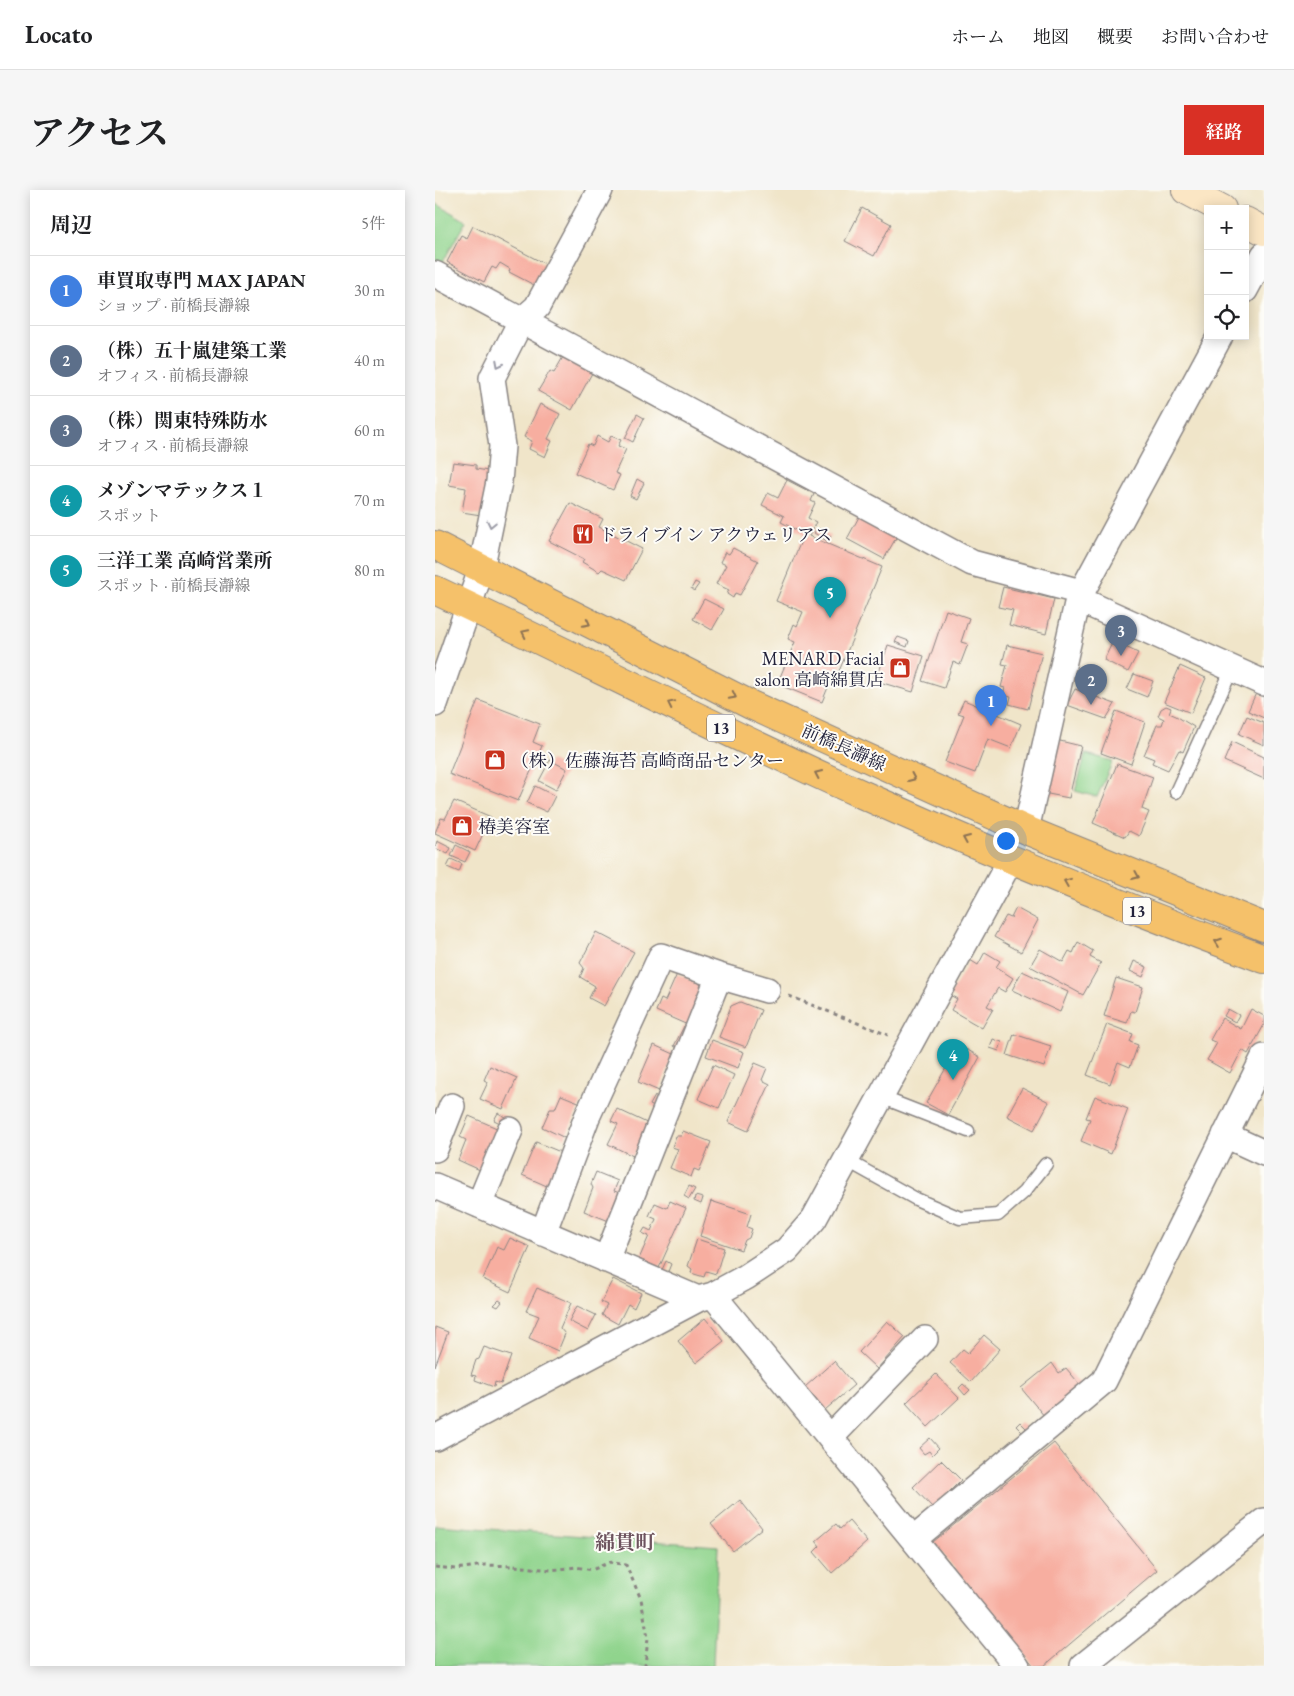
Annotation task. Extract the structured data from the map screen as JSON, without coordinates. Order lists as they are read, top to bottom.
{
  "streets": {
    "main road": ["13", "前橋長瀞線"]
  },
  "districts": ["綿貫町"],
  "places": {
    "restaurant": ["ドライブイン アクウェリアス"],
    "shop": ["MENARD Facial salon 高崎綿貫店", "（株）佐藤海苔 高崎商品センター", "椿美容室"]
  },
  "page": {
    "header": "Locato",
    "nav": [
      "ホーム",
      "地図",
      "概要",
      "お問い合わせ"
    ],
    "title": "アクセス",
    "buttons": "経路",
    "heading": ["周辺", "5件"],
    "map_buttons": ["+", "−"],
    "list": [
      {
        "mark": "1",
        "name": "車買取専門 MAX JAPAN",
        "note": "ショップ · 前橋長瀞線",
        "value": "30 m"
      },
      {
        "mark": "2",
        "name": "（株）五十嵐建築工業",
        "note": "オフィス · 前橋長瀞線",
        "value": "40 m"
      },
      {
        "mark": "3",
        "name": "（株）関東特殊防水",
        "note": "オフィス · 前橋長瀞線",
        "value": "60 m"
      },
      {
        "mark": "4",
        "name": "メゾンマテックス１",
        "note": "スポット",
        "value": "70 m"
      },
      {
        "mark": "5",
        "name": "三洋工業 高崎営業所",
        "note": "スポット · 前橋長瀞線",
        "value": "80 m"
      }
    ],
    "pins": [
      "5",
      "3",
      "2",
      "1",
      "4"
    ]
  }
}
